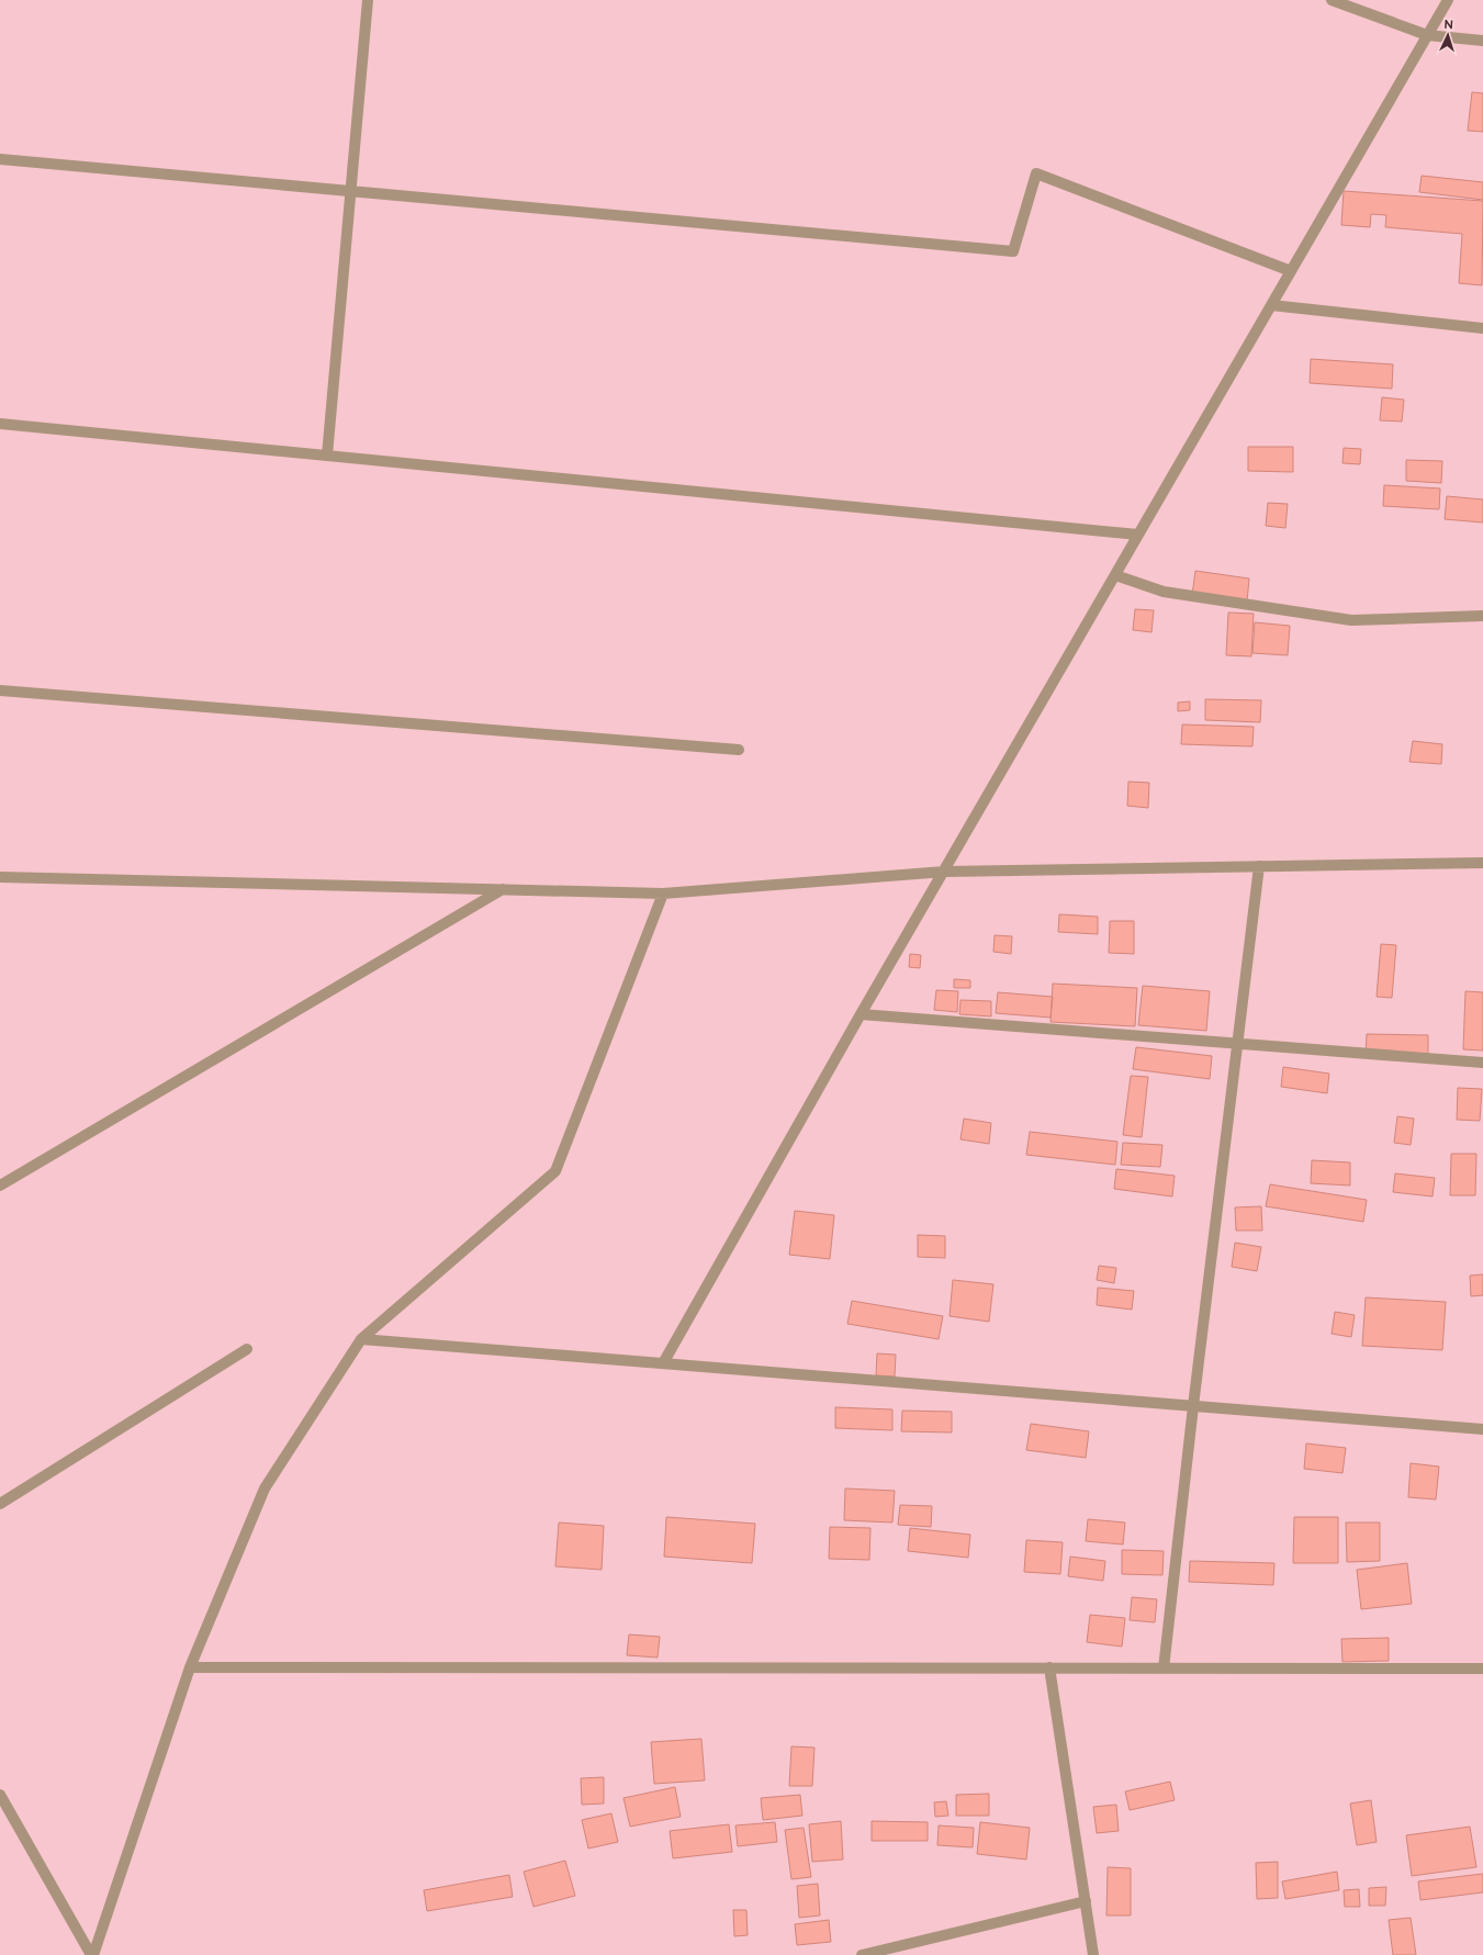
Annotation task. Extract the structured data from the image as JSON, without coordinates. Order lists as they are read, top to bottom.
{
  "north": "top"
}
